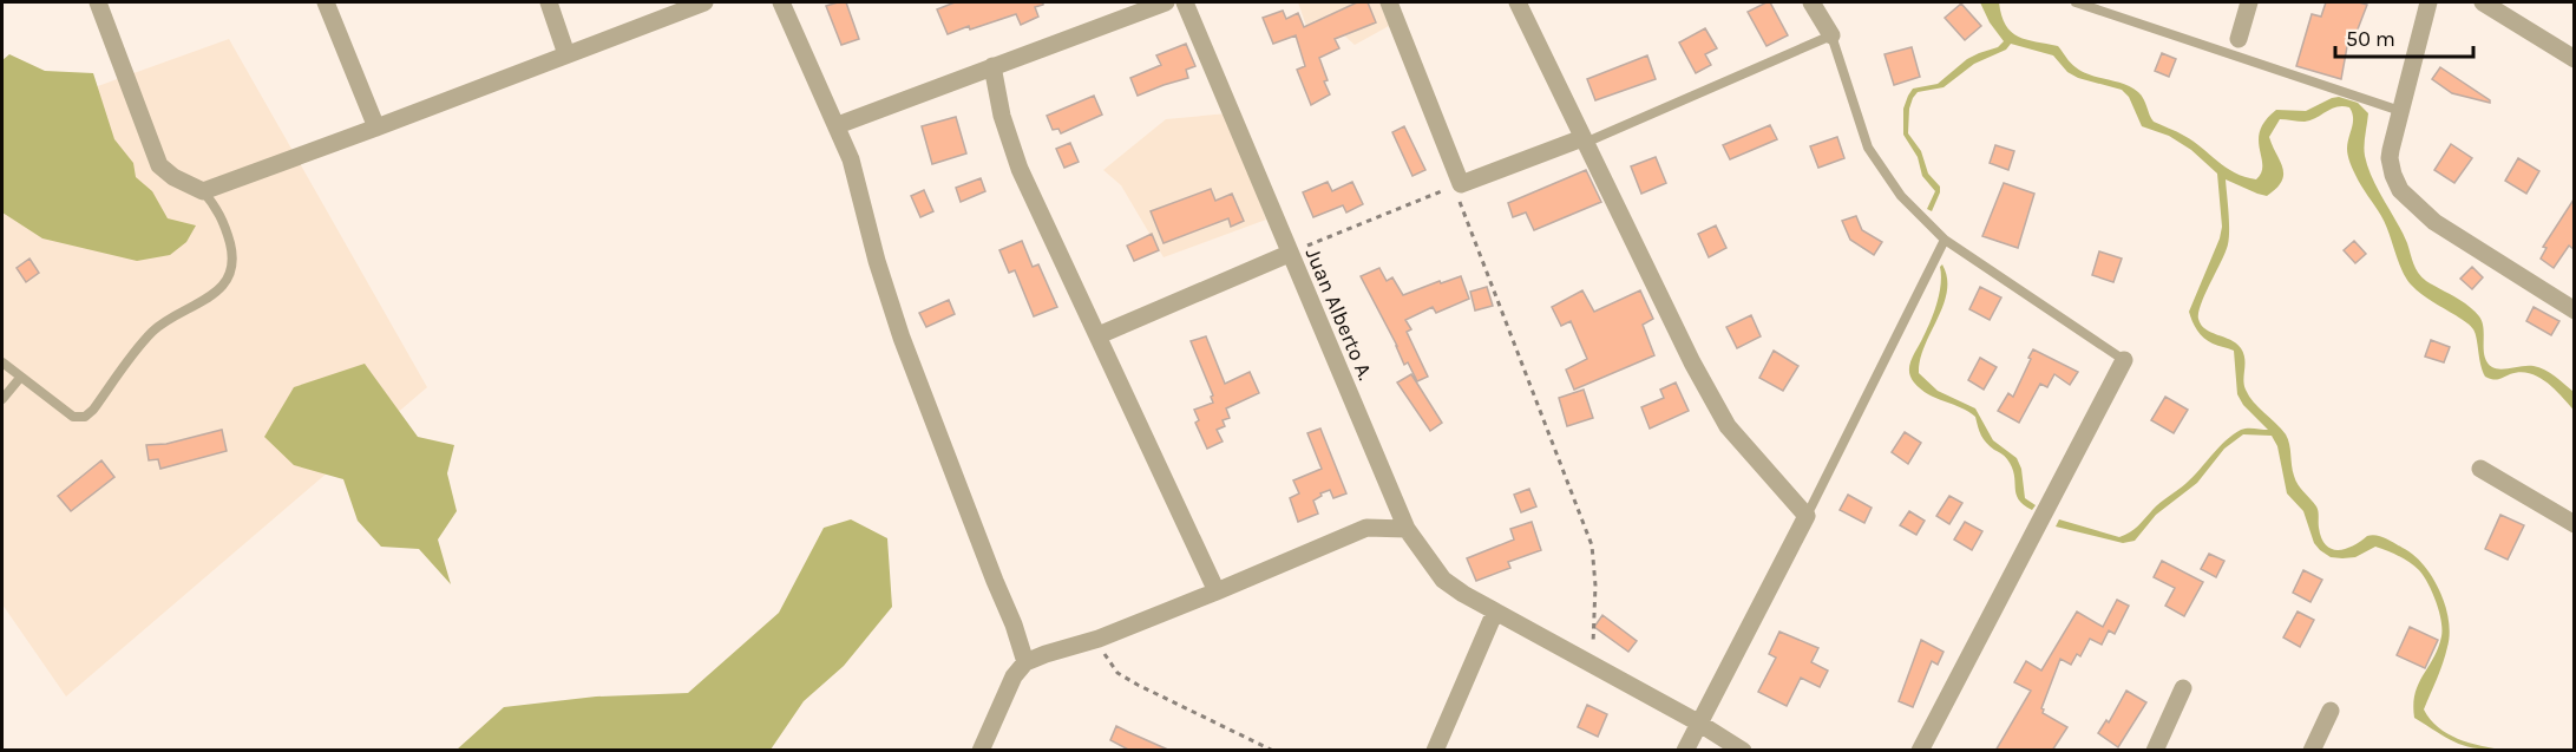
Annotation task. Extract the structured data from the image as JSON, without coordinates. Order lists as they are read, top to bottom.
{
  "streets": {
    "street": ["Juan Alberto A."]
  },
  "scale_bar": "50 m"
}
